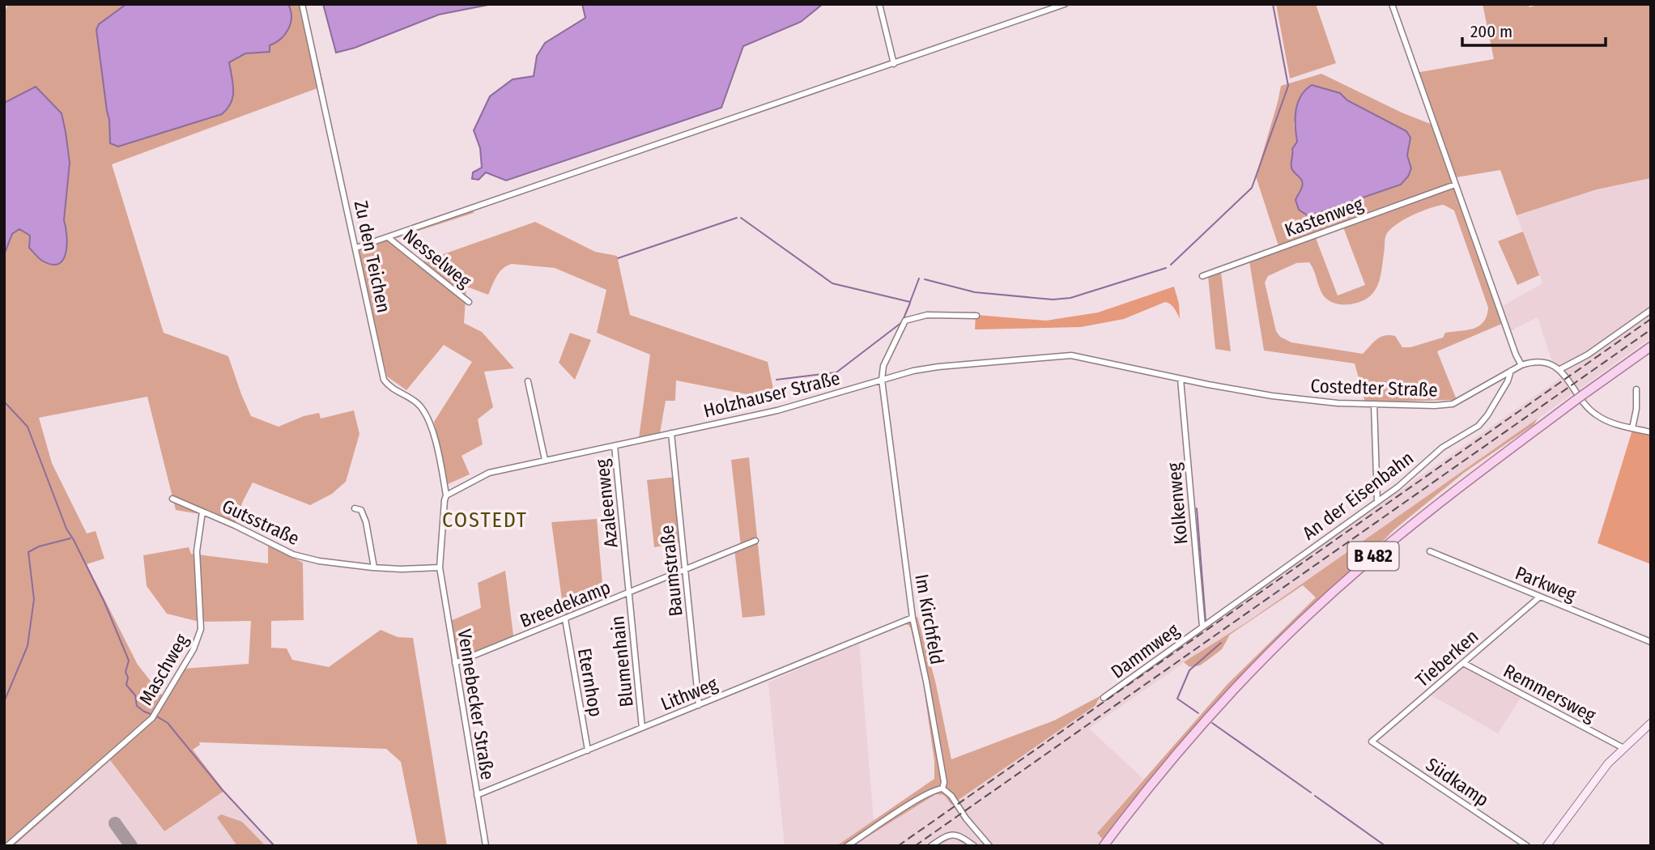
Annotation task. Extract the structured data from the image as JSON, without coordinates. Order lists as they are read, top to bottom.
{
  "streets": {
    "main road": ["B 482"],
    "street": [
      "Kastenweg",
      "Zu den Teichen",
      "Nesselweg",
      "Costedter Straße",
      "Holzhauser Straße",
      "An der Eisenbahn",
      "Azaleenweg",
      "Kolkenweg",
      "Gutsstraße",
      "Baumstraße",
      "Parkweg",
      "Breedekamp",
      "Im Kirchfeld",
      "Dammweg",
      "Tieberken",
      "Blumenhain",
      "Maschweg",
      "Eternhop",
      "Remmersweg",
      "Lithweg",
      "Vennebecker Straße",
      "Südkamp"
    ]
  },
  "crossings": [
    ["Zu den Teichen", "Holzhauser Straße"],
    ["Costedter Straße", "Holzhauser Straße"],
    ["Costedter Straße", "An der Eisenbahn"],
    ["Costedter Straße", "Kolkenweg"],
    ["Holzhauser Straße", "Azaleenweg"],
    ["Holzhauser Straße", "Kolkenweg"],
    ["Holzhauser Straße", "Baumstraße"],
    ["Holzhauser Straße", "Im Kirchfeld"],
    ["An der Eisenbahn", "Kolkenweg"],
    ["An der Eisenbahn", "Dammweg"],
    ["Azaleenweg", "Breedekamp"],
    ["Azaleenweg", "Blumenhain"],
    ["Kolkenweg", "Dammweg"],
    ["Gutsstraße", "Maschweg"],
    ["Gutsstraße", "Vennebecker Straße"],
    ["Baumstraße", "Breedekamp"],
    ["Baumstraße", "Lithweg"],
    ["Parkweg", "Tieberken"],
    ["Breedekamp", "Blumenhain"],
    ["Breedekamp", "Eternhop"],
    ["Breedekamp", "Vennebecker Straße"],
    ["Im Kirchfeld", "Lithweg"],
    ["Tieberken", "Remmersweg"],
    ["Tieberken", "Südkamp"],
    ["Blumenhain", "Lithweg"],
    ["Eternhop", "Lithweg"],
    ["Lithweg", "Vennebecker Straße"]
  ],
  "districts": ["COSTEDT"],
  "scale_bar": "200 m"
}
